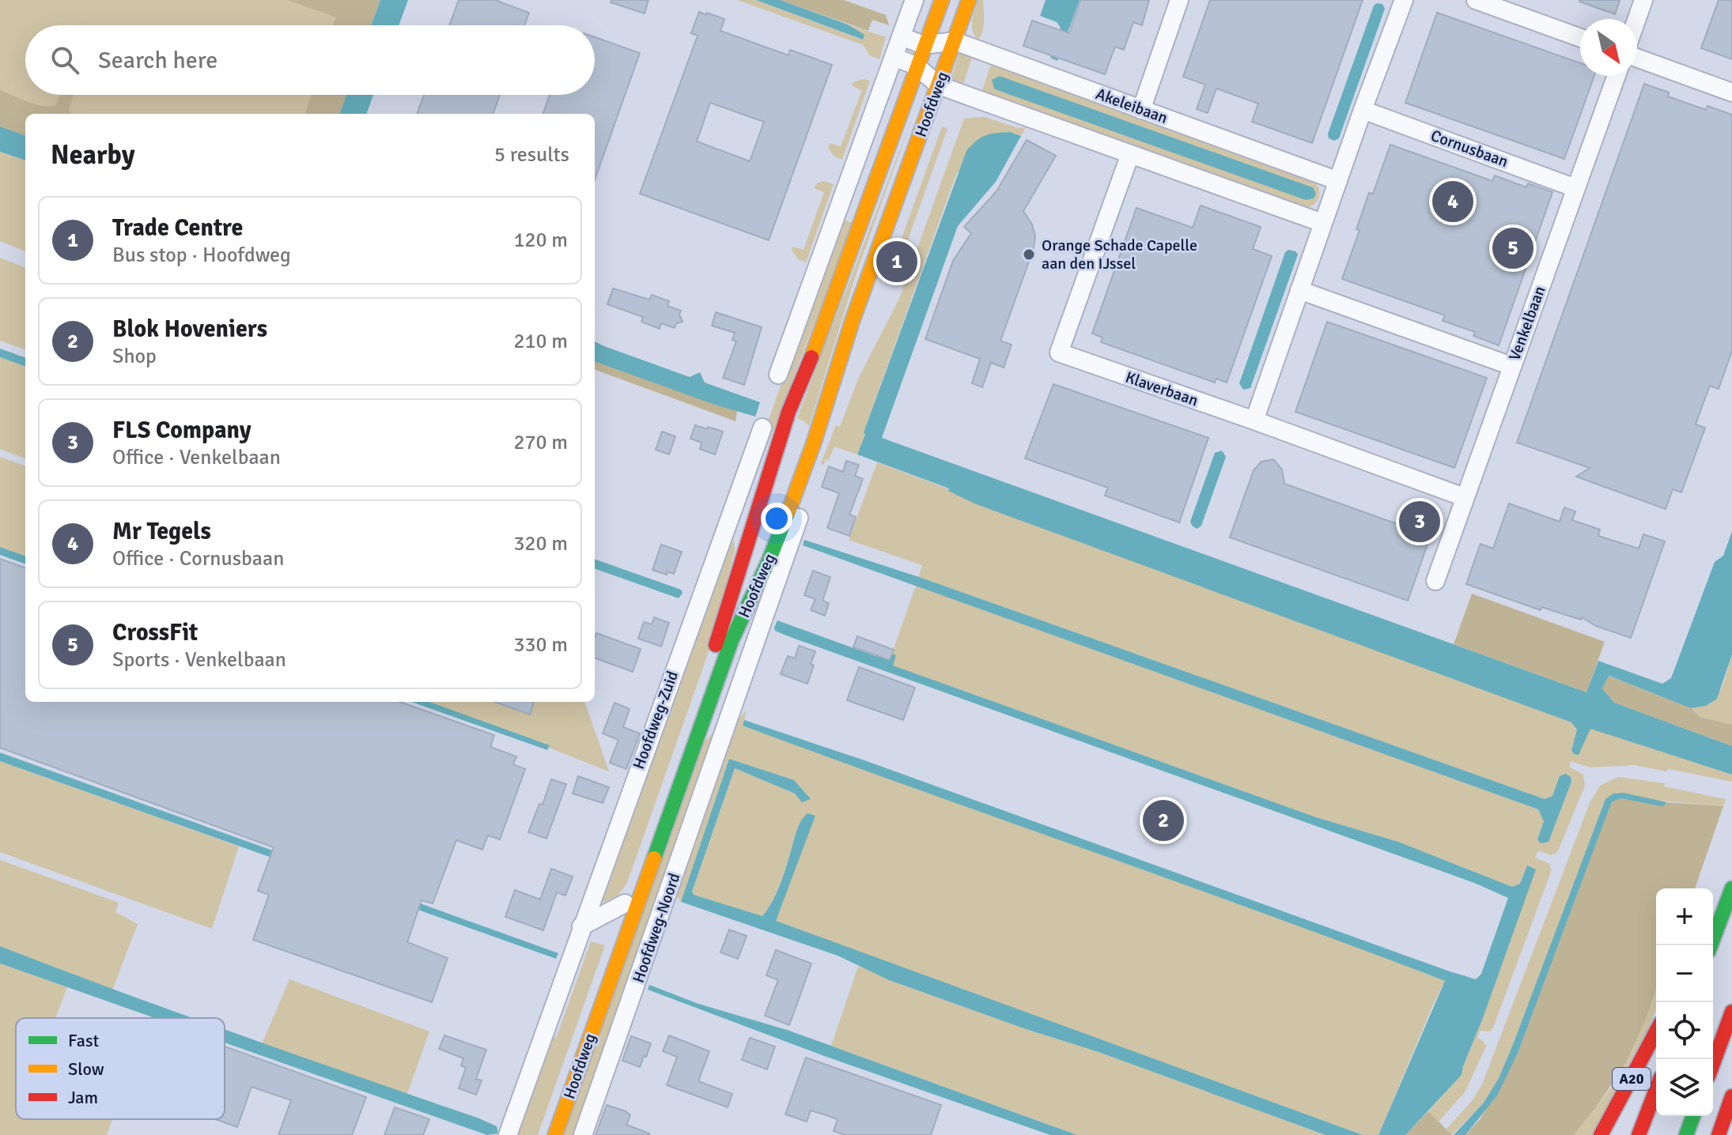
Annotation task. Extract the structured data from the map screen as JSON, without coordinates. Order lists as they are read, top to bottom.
{
  "streets": {
    "main road": ["Hoofdweg", "A20"],
    "street": [
      "Akeleibaan",
      "Cornusbaan",
      "Venkelbaan",
      "Klaverbaan",
      "Hoofdweg-Zuid",
      "Hoofdweg-Noord"
    ]
  },
  "crossings": [
    ["Hoofdweg", "Akeleibaan"],
    ["Hoofdweg", "Hoofdweg-Noord"],
    ["Cornusbaan", "Venkelbaan"],
    ["Venkelbaan", "Klaverbaan"]
  ],
  "places": ["Orange Schade Capelle aan den IJssel"],
  "legend": ["Fast", "Slow", "Jam"],
  "north": "bottom right",
  "page": {
    "search": "Search here",
    "heading": ["Nearby", "5 results"],
    "pins": [
      "4",
      "5",
      "1",
      "3",
      "2"
    ],
    "list": [
      {
        "mark": "1",
        "name": "Trade Centre",
        "note": "Bus stop · Hoofdweg",
        "value": "120 m"
      },
      {
        "mark": "2",
        "name": "Blok Hoveniers",
        "note": "Shop",
        "value": "210 m"
      },
      {
        "mark": "3",
        "name": "FLS Company",
        "note": "Office · Venkelbaan",
        "value": "270 m"
      },
      {
        "mark": "4",
        "name": "Mr Tegels",
        "note": "Office · Cornusbaan",
        "value": "320 m"
      },
      {
        "mark": "5",
        "name": "CrossFit",
        "note": "Sports · Venkelbaan",
        "value": "330 m"
      }
    ],
    "map_buttons": ["+", "−"]
  }
}
